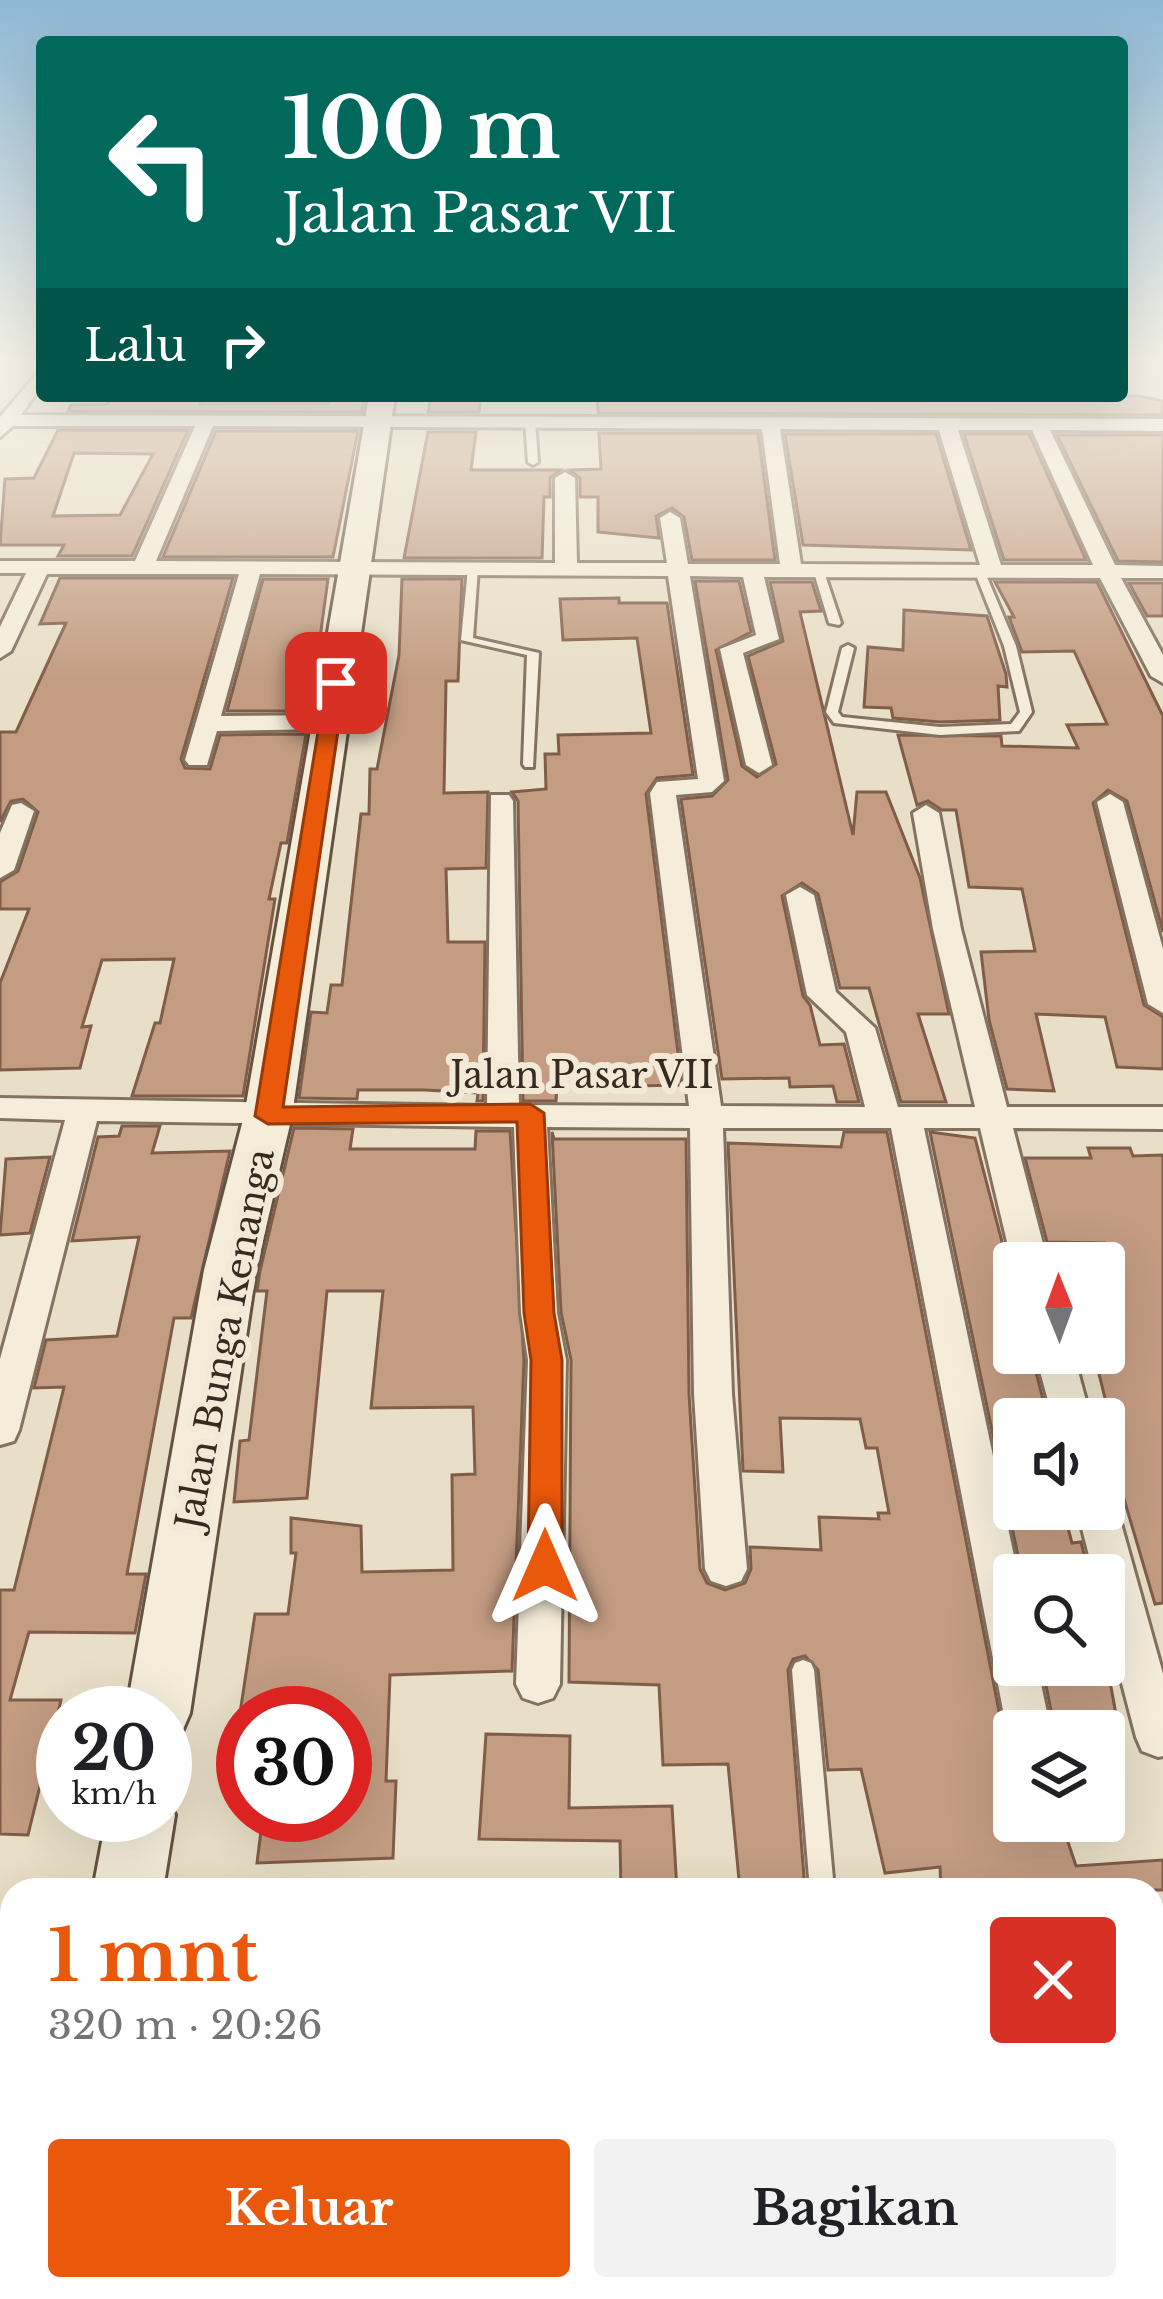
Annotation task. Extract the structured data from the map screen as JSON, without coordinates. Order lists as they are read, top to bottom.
{
  "streets": {
    "street": ["Jalan Pasar VII", "Jalan Bunga Kenanga"]
  },
  "crossings": [
    ["Jalan Pasar VII", "Jalan Bunga Kenanga"]
  ],
  "north": "top",
  "page": {
    "turn": ["100 m", "Jalan Pasar VII"],
    "then": "Lalu",
    "speed": "20 km/h",
    "limit": "30",
    "heading": ["1 mnt", "320 m · 20:26"],
    "buttons": ["Keluar", "Bagikan"]
  }
}
